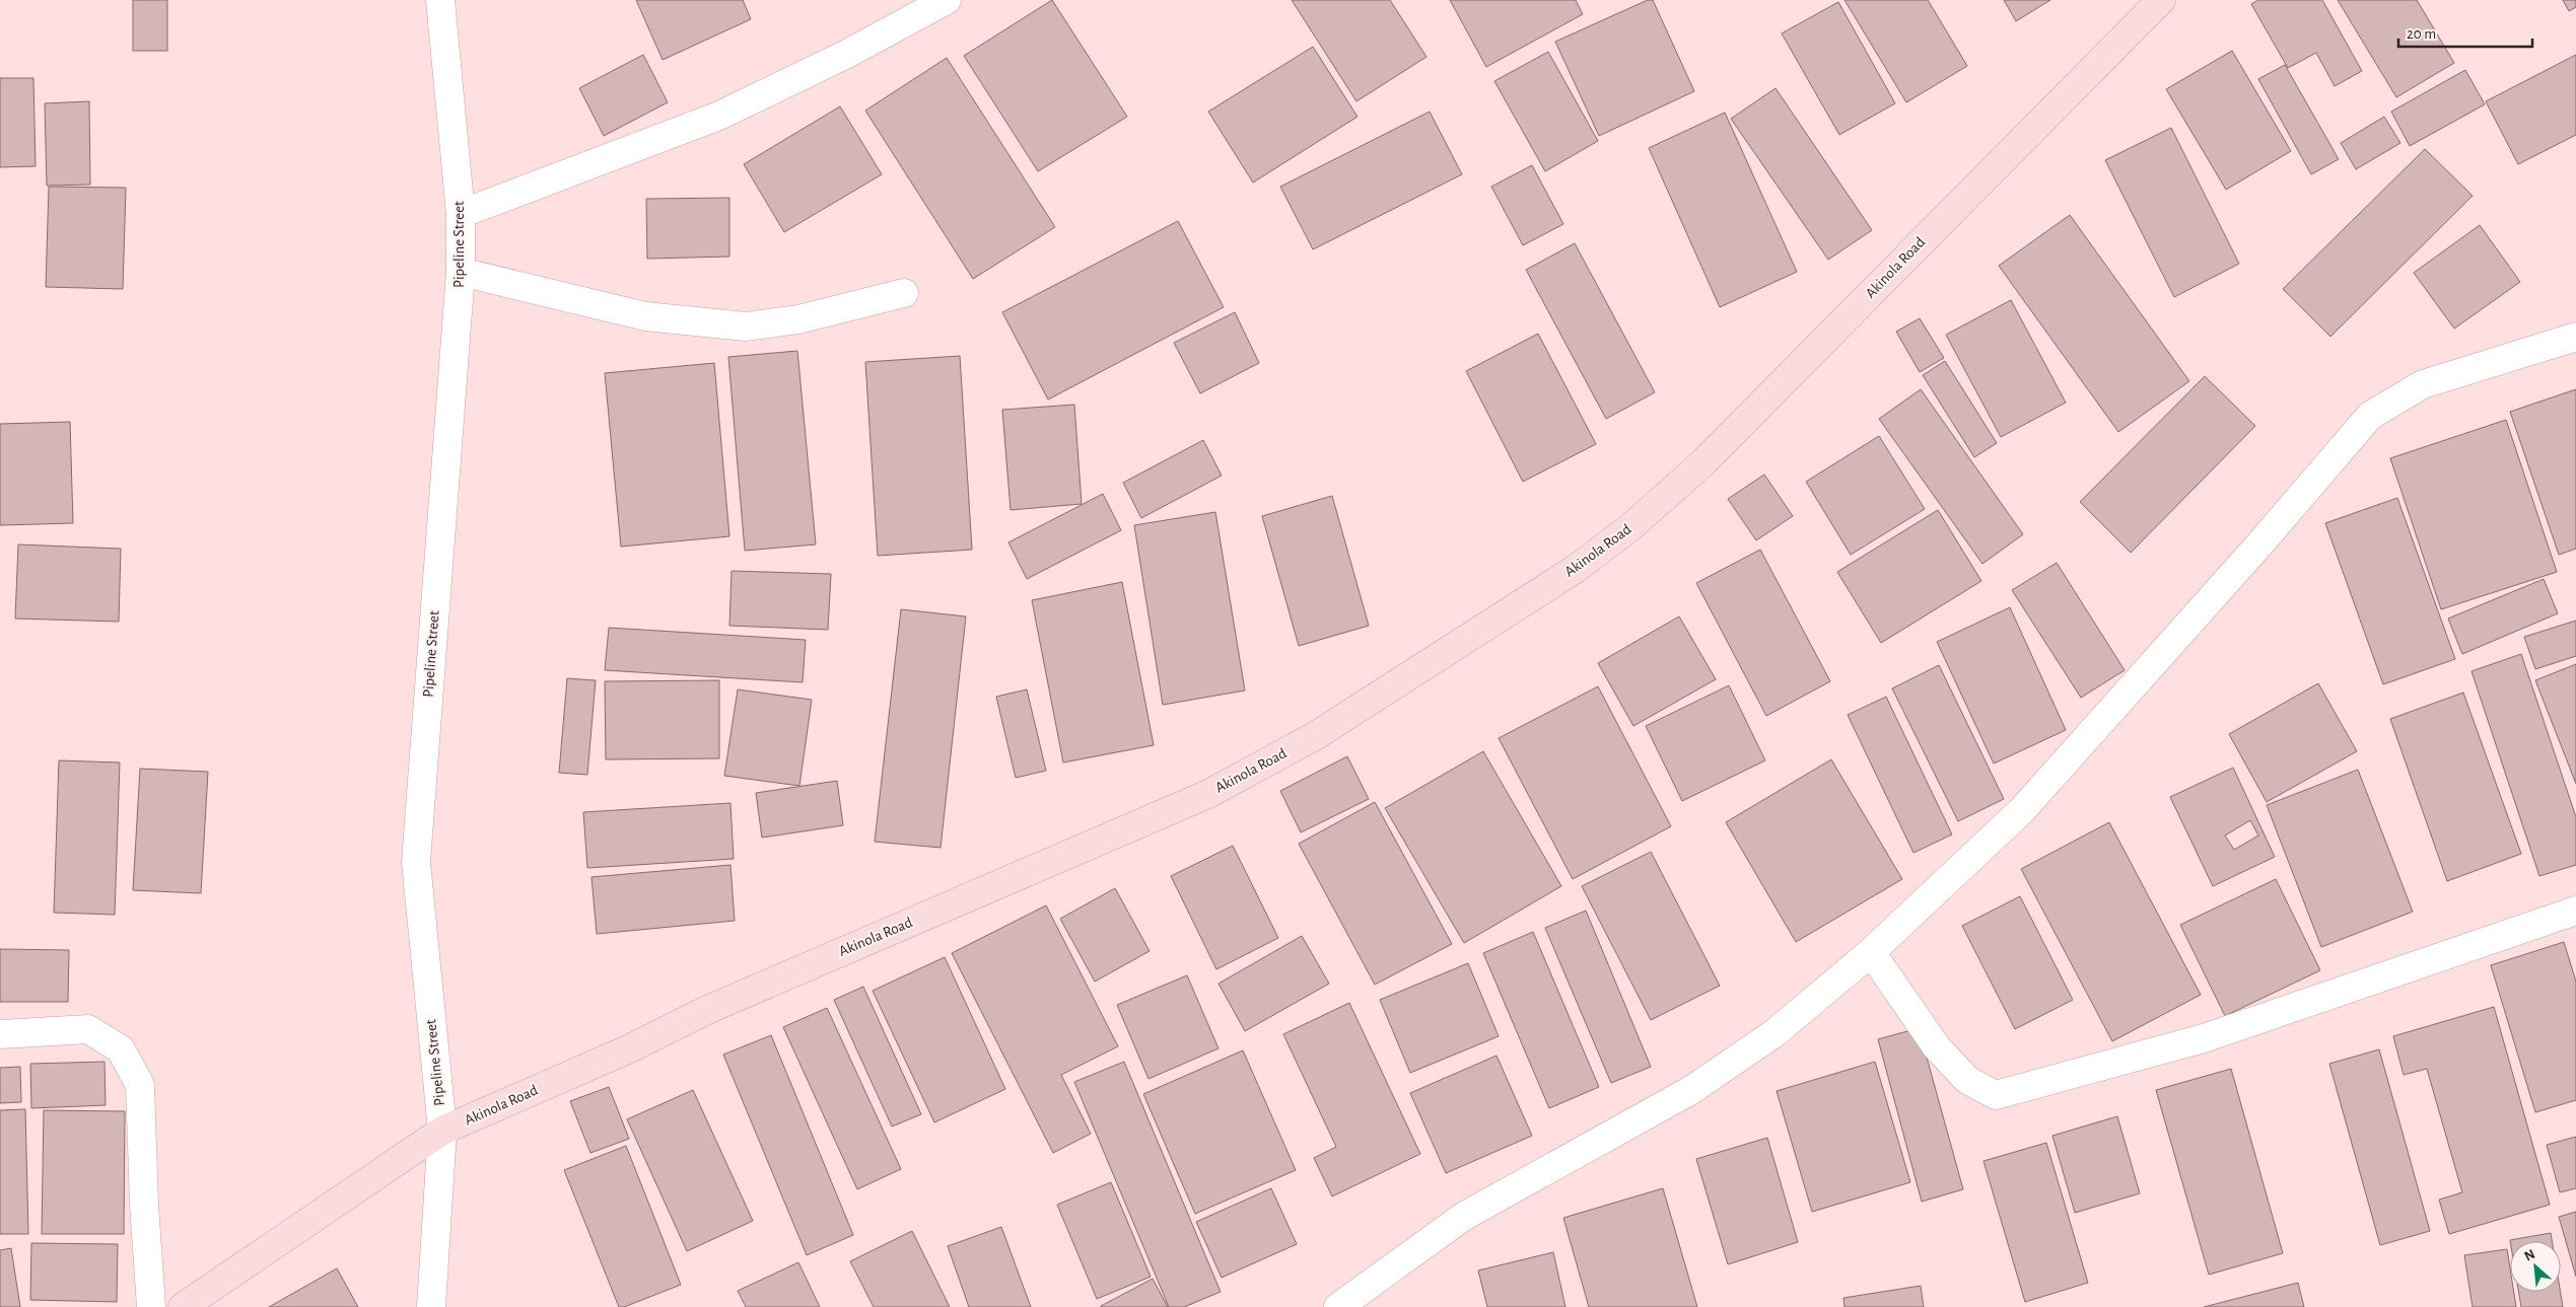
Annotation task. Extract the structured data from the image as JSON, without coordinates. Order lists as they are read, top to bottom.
{
  "streets": {
    "street": ["Pipeline Street", "Akinola Road"]
  },
  "crossings": [
    ["Pipeline Street", "Akinola Road"]
  ],
  "scale_bar": "20 m",
  "north": "top left"
}
